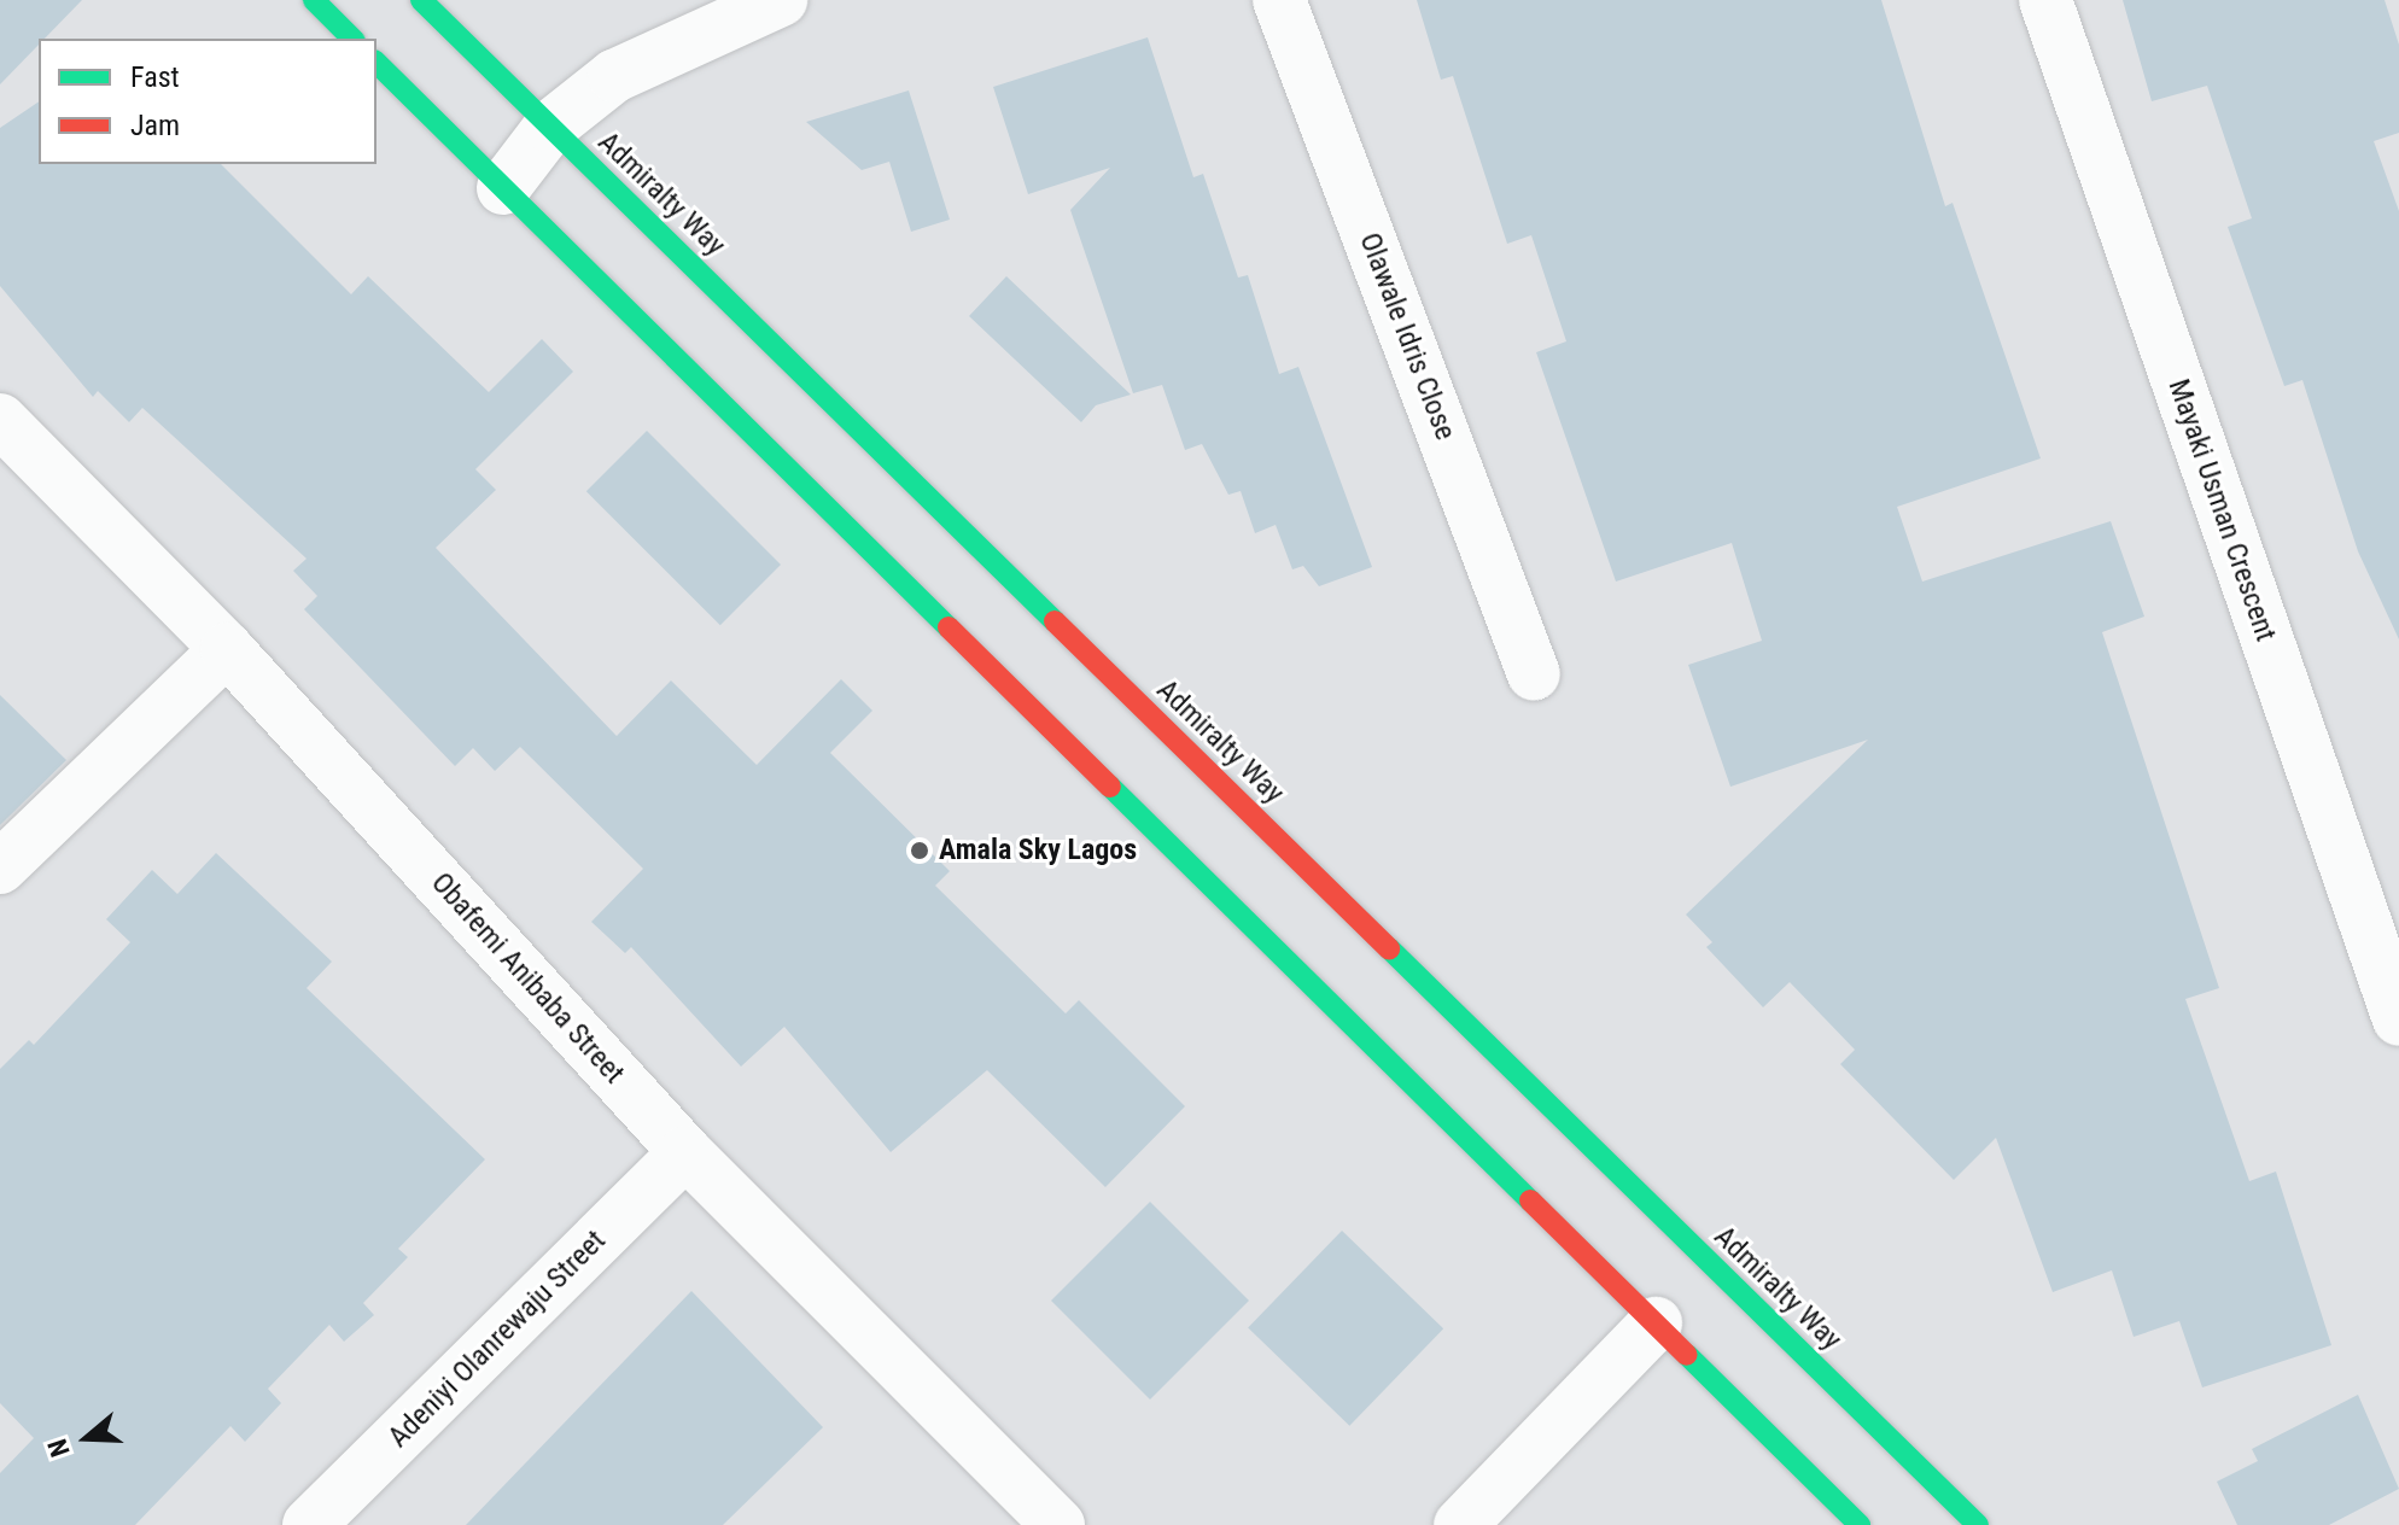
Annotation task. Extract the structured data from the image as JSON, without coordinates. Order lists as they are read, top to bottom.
{
  "streets": {
    "main road": ["Admiralty Way"],
    "street": [
      "Olawale Idris Close",
      "Mayaki Usman Crescent",
      "Obafemi Anibaba Street",
      "Adeniyi Olanrewaju Street"
    ]
  },
  "crossings": [
    ["Obafemi Anibaba Street", "Adeniyi Olanrewaju Street"]
  ],
  "places": ["Amala Sky Lagos"],
  "legend": ["Fast", "Jam"],
  "north": "left"
}
